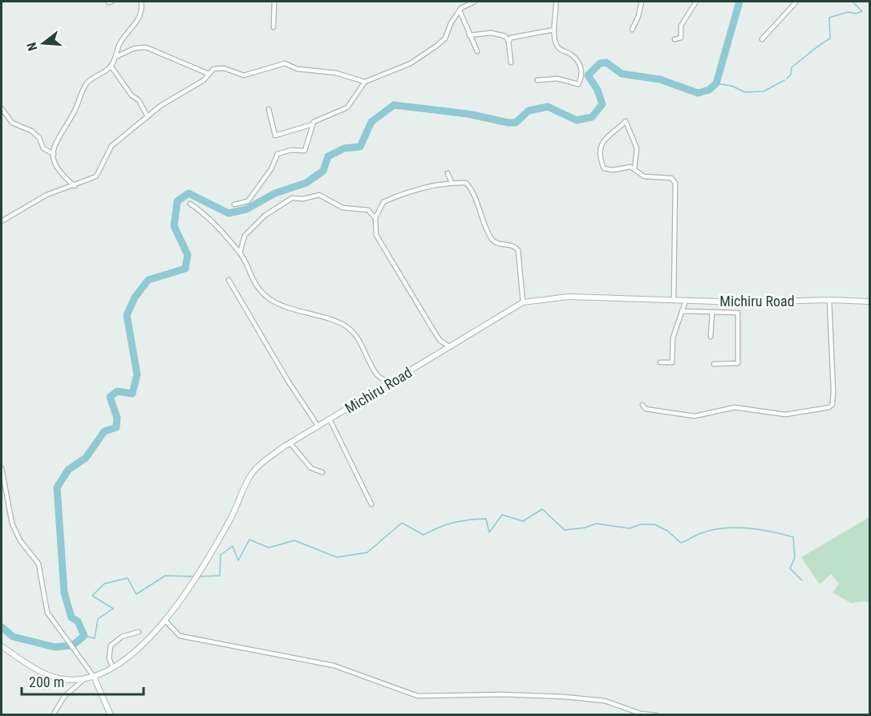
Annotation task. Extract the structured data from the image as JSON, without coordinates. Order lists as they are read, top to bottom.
{
  "streets": {
    "street": ["Michiru Road"]
  },
  "scale_bar": "200 m",
  "north": "left"
}
